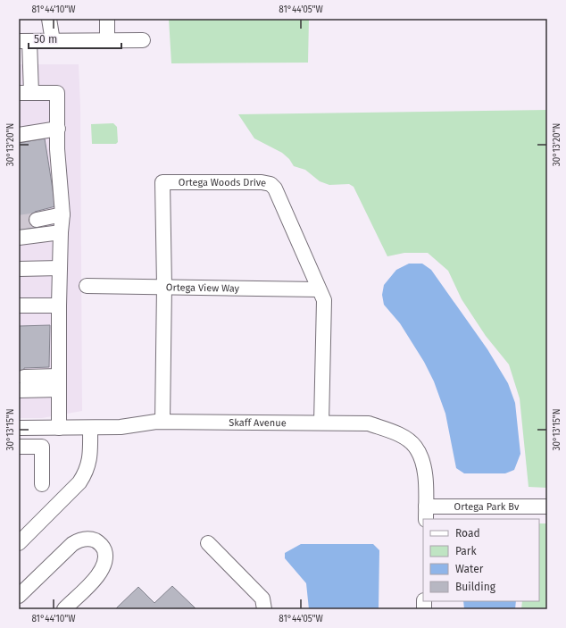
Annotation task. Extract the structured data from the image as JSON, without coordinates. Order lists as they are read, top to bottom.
{
  "streets": {
    "street": [
      "Ortega Woods Drive",
      "Ortega View Way",
      "Skaff Avenue",
      "Ortega Park Bv"
    ]
  },
  "crossings": [
    ["Ortega Woods Drive", "Ortega View Way"],
    ["Ortega Woods Drive", "Skaff Avenue"],
    ["Skaff Avenue", "Ortega Park Bv"]
  ],
  "legend": [
    "Road",
    "Park",
    "Water",
    "Building"
  ],
  "scale_bar": "50 m",
  "coordinates": [
    "81°44'10\"W",
    "81°44'05\"W",
    "30°13'20\"N",
    "30°13'15\"N"
  ]
}
